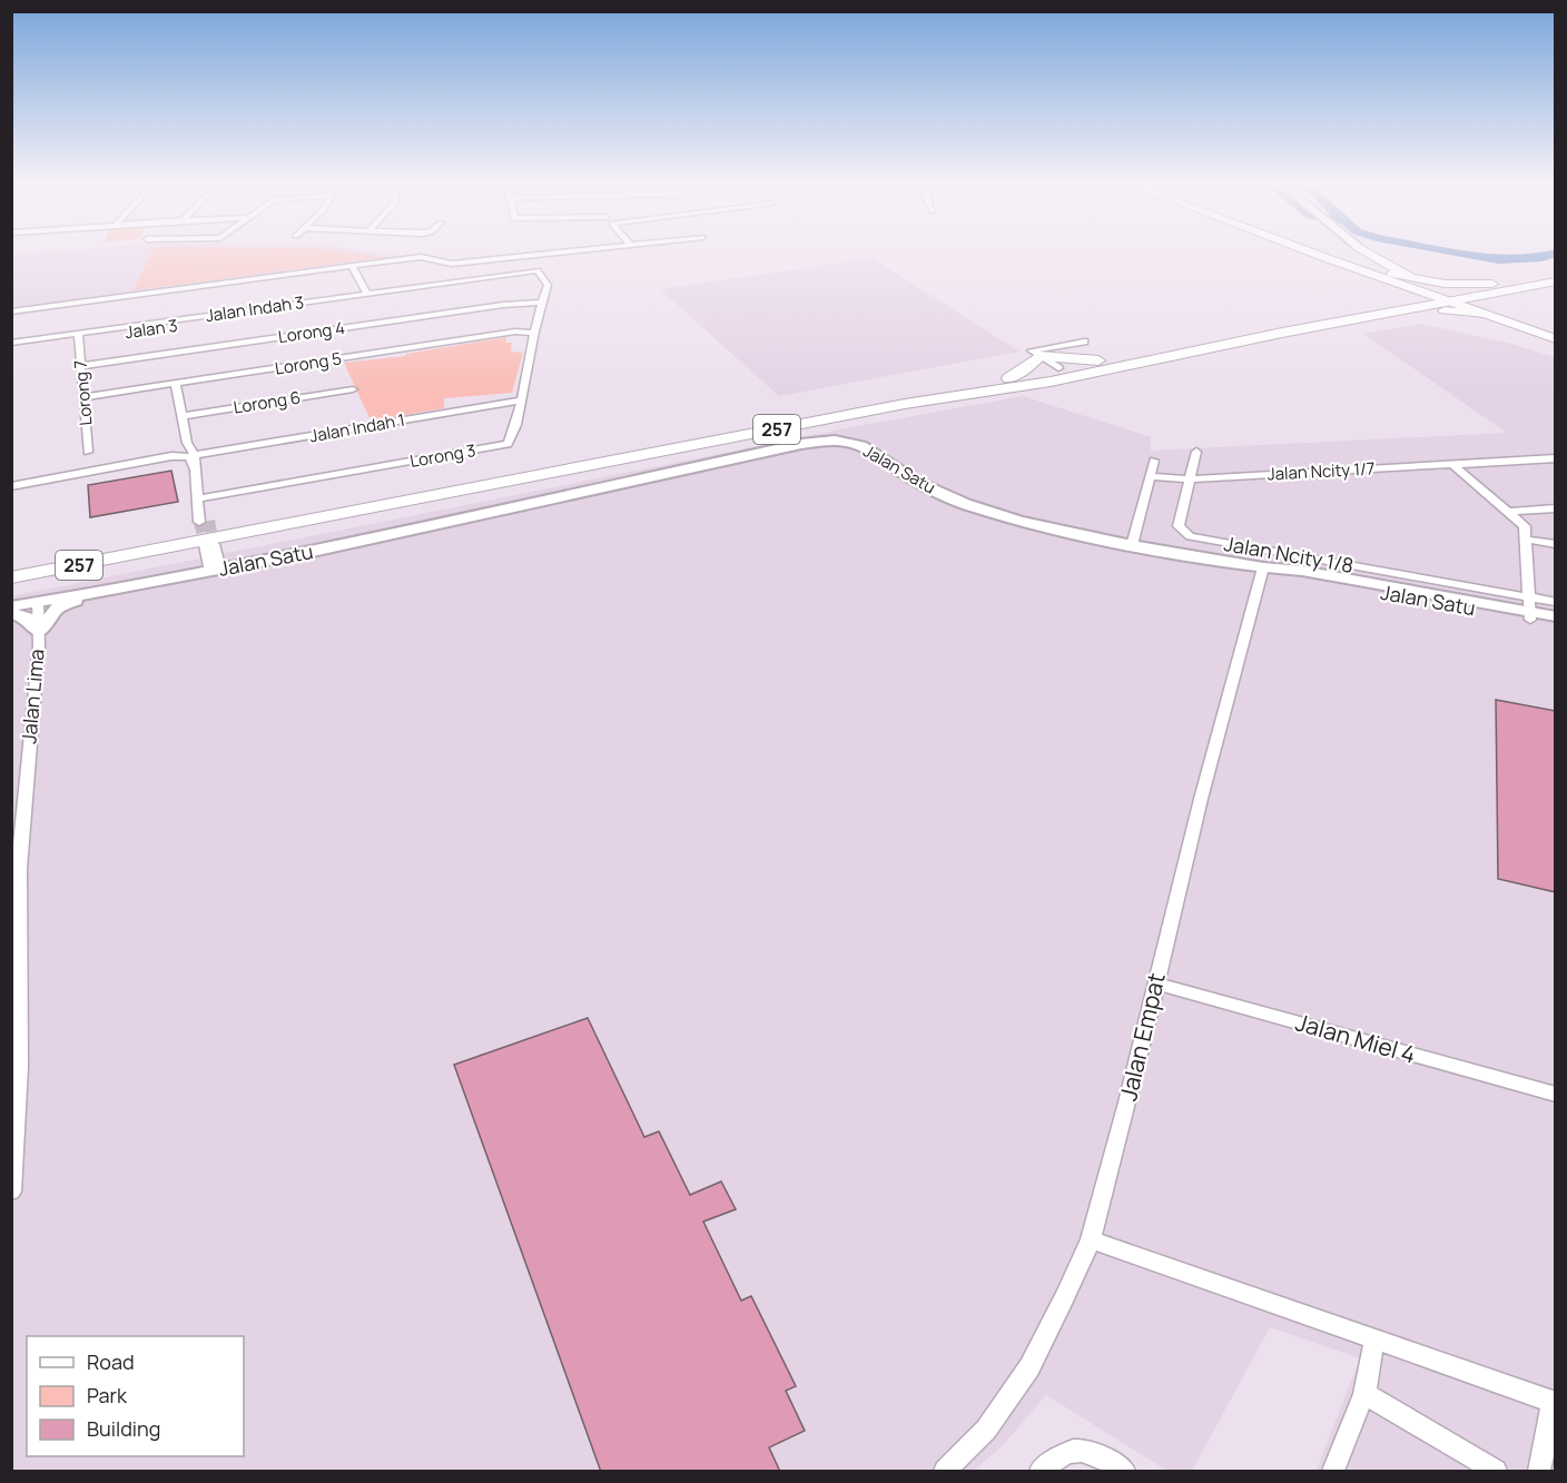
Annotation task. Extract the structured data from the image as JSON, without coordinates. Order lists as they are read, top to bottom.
{
  "streets": {
    "main road": ["257", "Jalan Satu"],
    "street": [
      "Jalan Indah 3",
      "Jalan 3",
      "Lorong 4",
      "Lorong 5",
      "Lorong 7",
      "Lorong 6",
      "Jalan Indah 1",
      "Lorong 3",
      "Jalan Ncity 1/7",
      "Jalan Ncity 1/8",
      "Jalan Lima",
      "Jalan Empat",
      "Jalan Miel 4"
    ]
  },
  "crossings": [
    ["Jalan Indah 3", "Jalan 3"],
    ["Jalan Indah 3", "Lorong 7"],
    ["Jalan Indah 3", "Lorong 3"],
    ["Jalan 3", "Lorong 7"],
    ["Jalan 3", "Lorong 3"],
    ["Lorong 4", "Lorong 7"],
    ["Lorong 4", "Lorong 3"],
    ["Lorong 5", "Lorong 7"],
    ["Lorong 5", "Lorong 3"],
    ["Jalan Indah 1", "Lorong 3"],
    ["Jalan Satu", "Jalan Ncity 1/8"],
    ["Jalan Satu", "Jalan Lima"],
    ["Jalan Satu", "Jalan Empat"],
    ["Jalan Ncity 1/7", "Jalan Ncity 1/8"],
    ["Jalan Empat", "Jalan Miel 4"]
  ],
  "legend": ["Road", "Park", "Building"]
}
